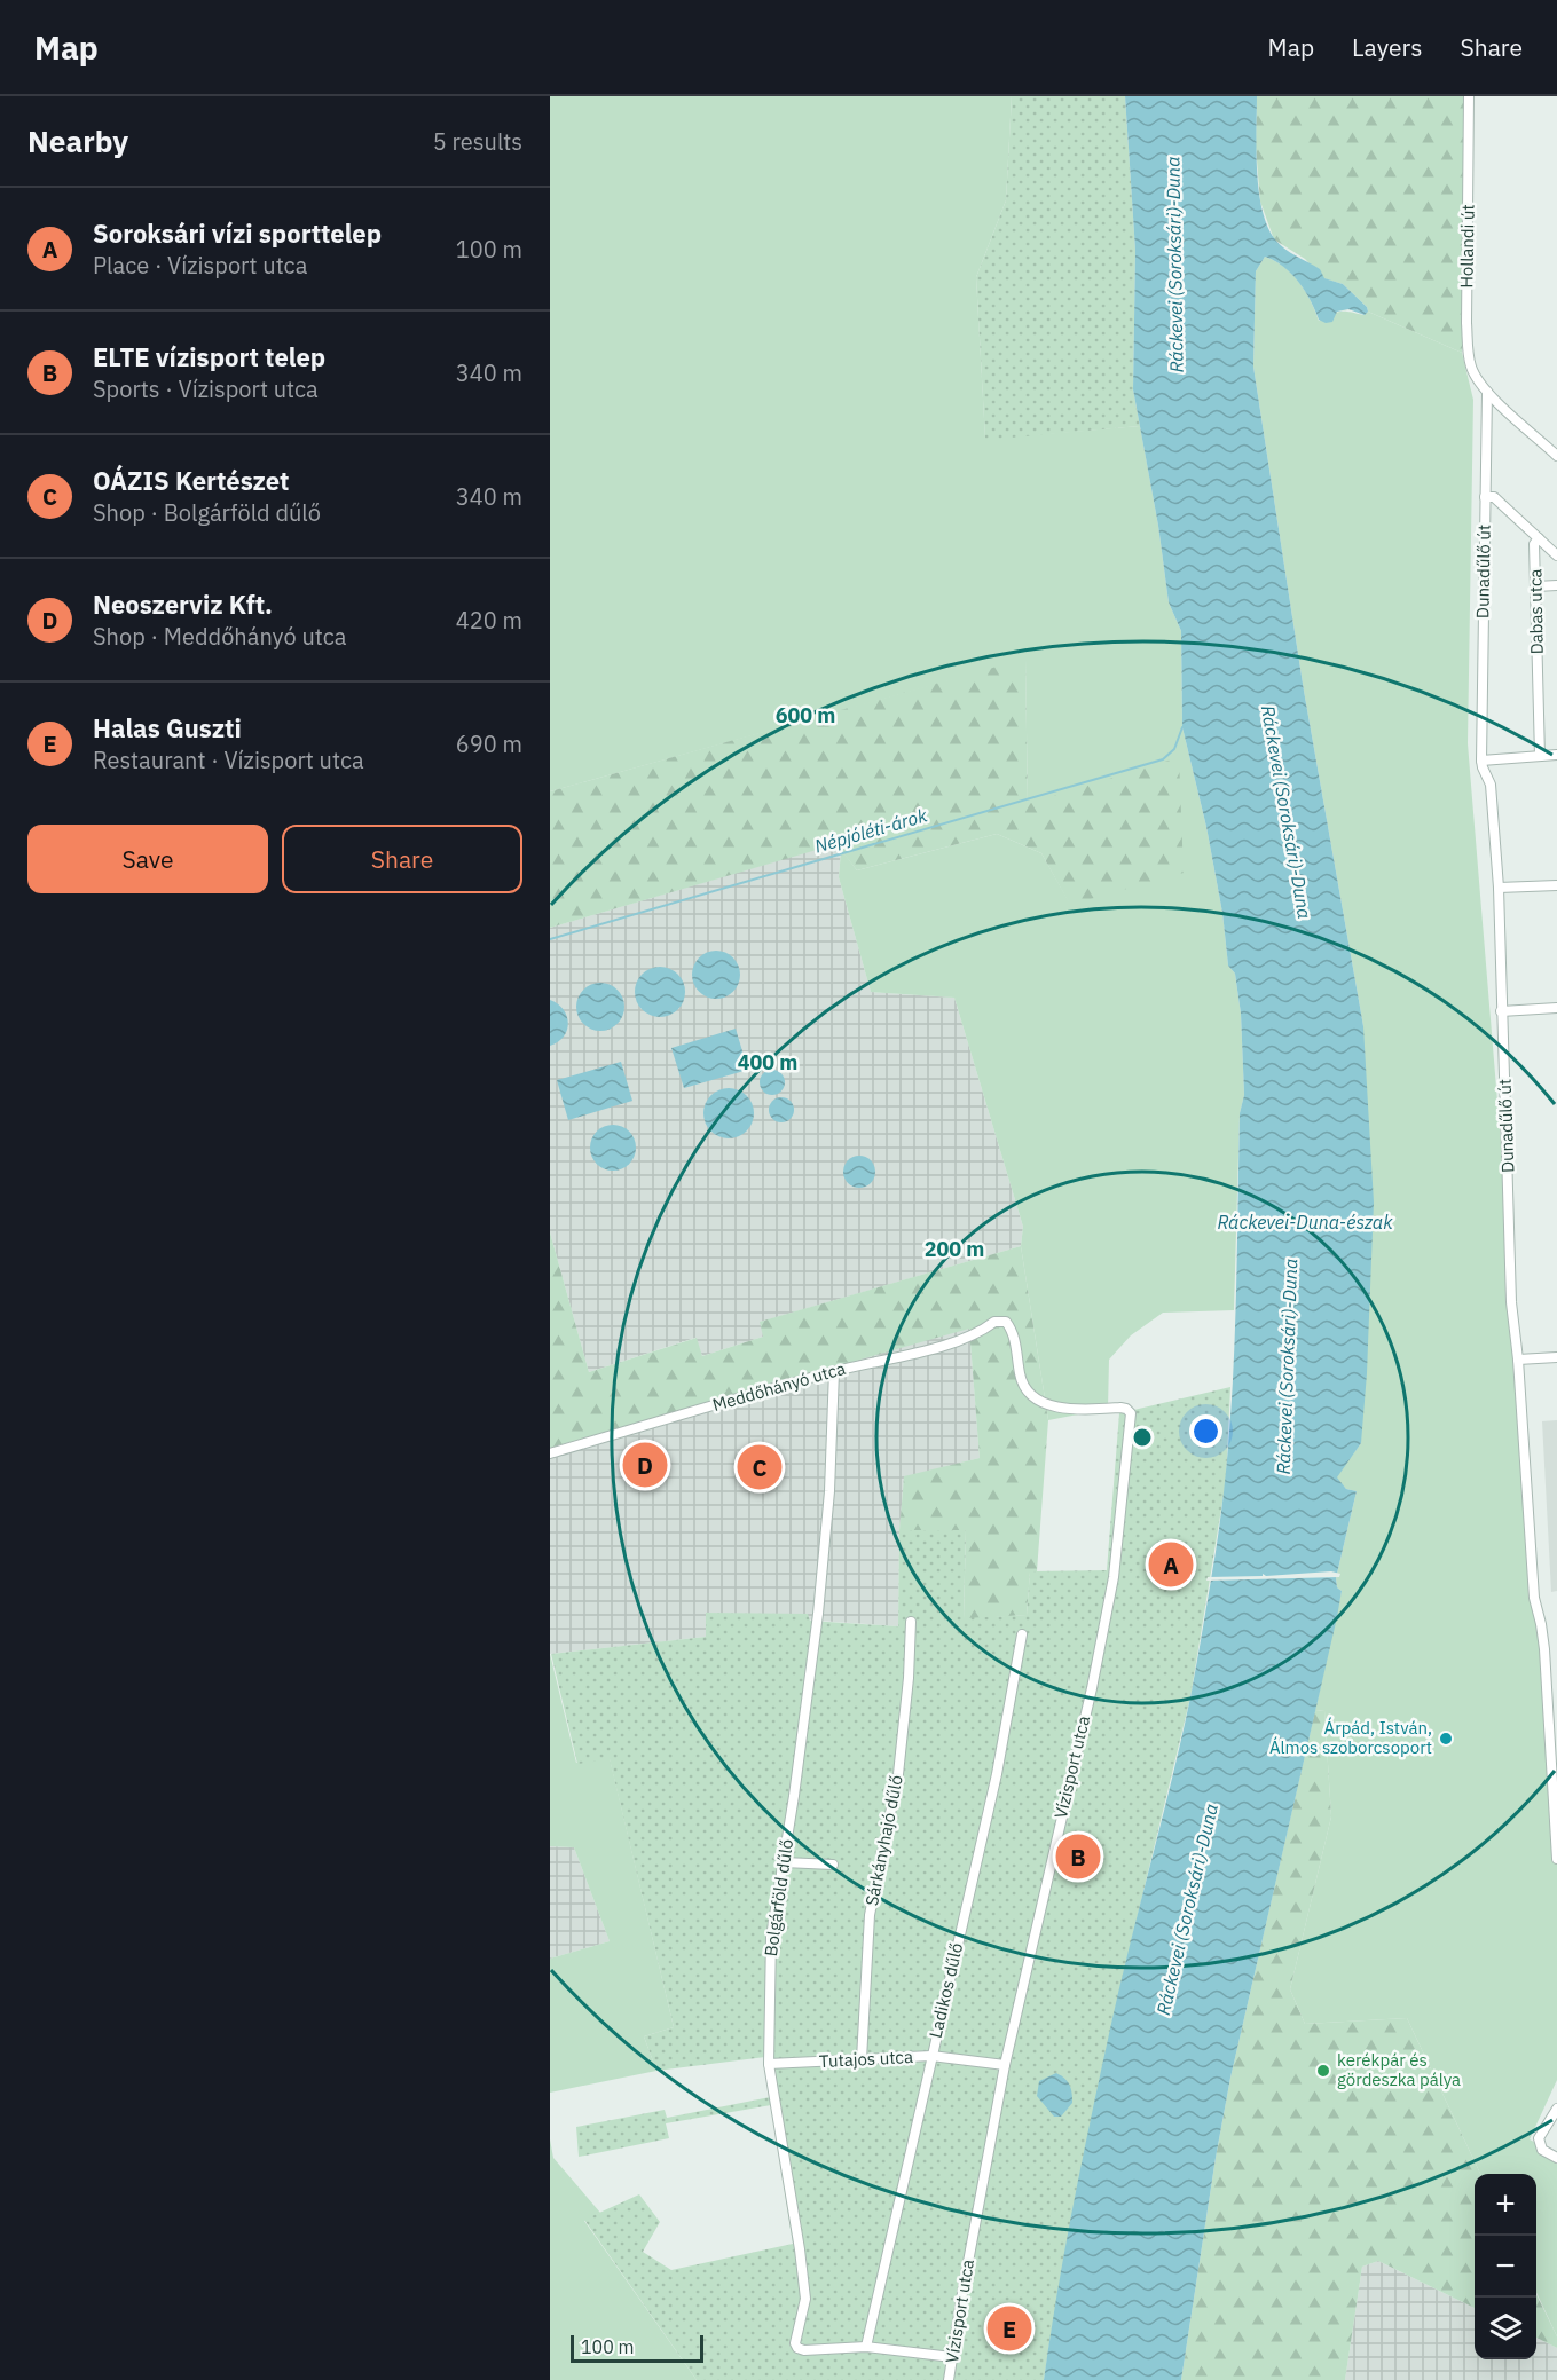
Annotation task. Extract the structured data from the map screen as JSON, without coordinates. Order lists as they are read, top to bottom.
{
  "streets": {
    "street": [
      "Hollandi út",
      "Dunadűlő út",
      "Dabas utca",
      "Meddőhányó utca",
      "Vízisport utca",
      "Sárkányhajó dűlő",
      "Bolgárföld dűlő",
      "Ladikos dűlő",
      "Tutajos utca"
    ]
  },
  "crossings": [
    ["Hollandi út", "Dunadűlő út"],
    ["Meddőhányó utca", "Vízisport utca"],
    ["Meddőhányó utca", "Bolgárföld dűlő"],
    ["Vízisport utca", "Bolgárföld dűlő"],
    ["Vízisport utca", "Tutajos utca"],
    ["Sárkányhajó dűlő", "Tutajos utca"],
    ["Bolgárföld dűlő", "Ladikos dűlő"],
    ["Bolgárföld dűlő", "Tutajos utca"],
    ["Ladikos dűlő", "Tutajos utca"]
  ],
  "water": ["Ráckevei (Soroksári)-Duna", "Népjóléti-árok", "Ráckevei-Duna-észak"],
  "places": ["Árpád, István, Álmos szoborcsoport", "kerékpár és gördeszka pálya"],
  "scale_bar": "100 m",
  "page": {
    "header": "Map",
    "nav": ["Map", "Layers", "Share"],
    "heading": ["Nearby", "5 results"],
    "list": [
      {
        "mark": "A",
        "name": "Soroksári vízi sporttelep",
        "note": "Place · Vízisport utca",
        "value": "100 m"
      },
      {
        "mark": "B",
        "name": "ELTE vízisport telep",
        "note": "Sports · Vízisport utca",
        "value": "340 m"
      },
      {
        "mark": "C",
        "name": "OÁZIS Kertészet",
        "note": "Shop · Bolgárföld dűlő",
        "value": "340 m"
      },
      {
        "mark": "D",
        "name": "Neoszerviz Kft.",
        "note": "Shop · Meddőhányó utca",
        "value": "420 m"
      },
      {
        "mark": "E",
        "name": "Halas Guszti",
        "note": "Restaurant · Vízisport utca",
        "value": "690 m"
      }
    ],
    "buttons": ["Save", "Share"],
    "pins": [
      "D",
      "C",
      "A",
      "B",
      "E"
    ],
    "map_buttons": ["+", "−"],
    "scale": "100 m"
  },
  "rings": ["600 m", "400 m", "200 m"]
}
